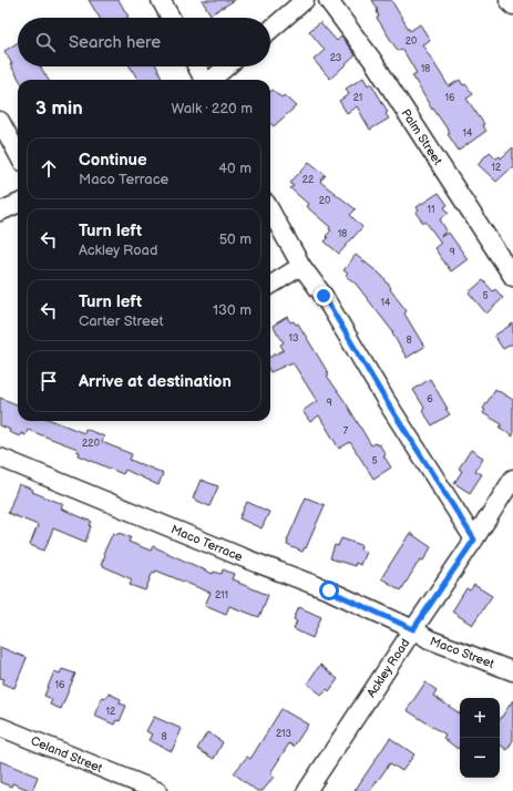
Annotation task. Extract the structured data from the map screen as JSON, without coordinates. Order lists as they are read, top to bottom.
{
  "streets": {
    "street": [
      "Palm Street",
      "Maco Terrace",
      "Maco Street",
      "Ackley Road",
      "Celand Street"
    ]
  },
  "crossings": [
    ["Maco Terrace", "Maco Street"],
    ["Maco Terrace", "Ackley Road"],
    ["Maco Street", "Ackley Road"]
  ],
  "house_numbers": [
    "20",
    "23",
    "18",
    "21",
    "16",
    "14",
    "12",
    "22",
    "20",
    "11",
    "18",
    "9",
    "5",
    "14",
    "13",
    "8",
    "6",
    "9",
    "7",
    "220",
    "5",
    "211",
    "16",
    "12",
    "213",
    "8"
  ],
  "page": {
    "search": "Search here",
    "heading": ["3 min", "Walk · 220 m"],
    "list": [
      ["Continue", "Maco Terrace", "40 m"],
      ["Turn left", "Ackley Road", "50 m"],
      ["Turn left", "Carter Street", "130 m"],
      "Arrive at destination"
    ],
    "map_buttons": ["+", "−"]
  }
}
